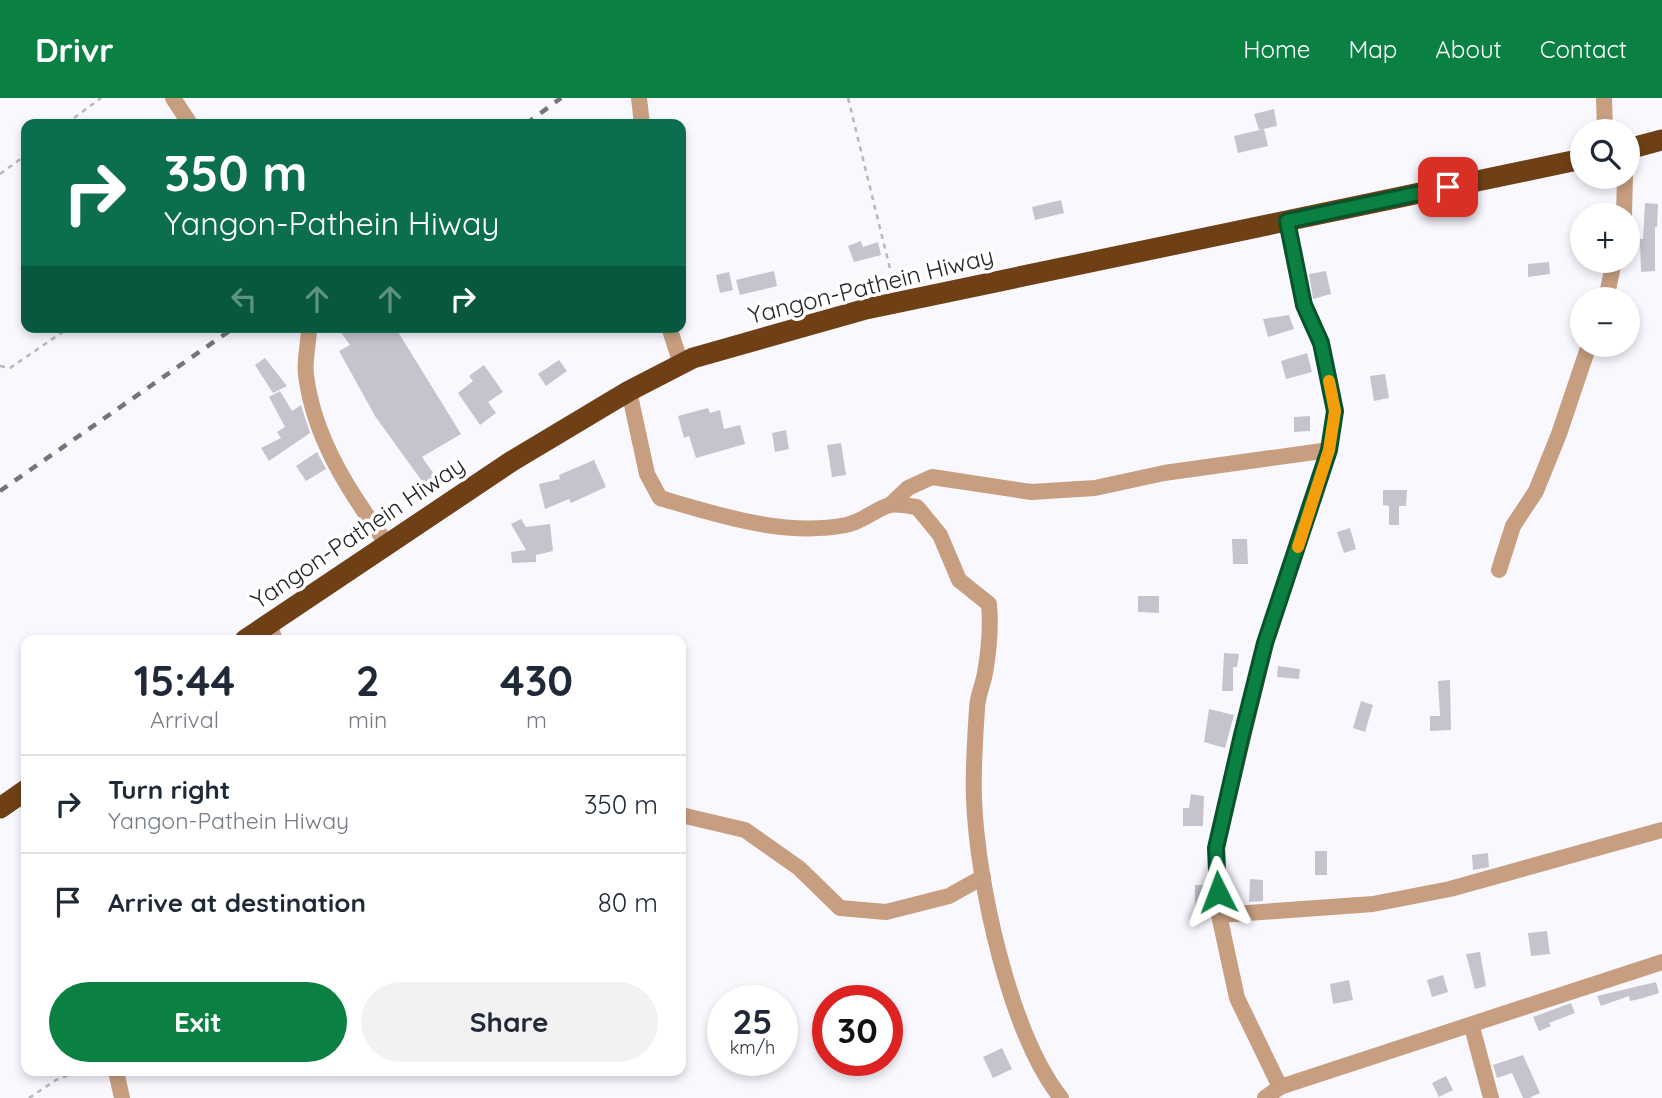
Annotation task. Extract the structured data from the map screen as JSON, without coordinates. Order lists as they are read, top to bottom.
{
  "streets": {
    "highway": ["Yangon-Pathein Hiway"]
  },
  "page": {
    "header": "Drivr",
    "nav": [
      "Home",
      "Map",
      "About",
      "Contact"
    ],
    "map_buttons": ["+", "−"],
    "turn": ["350 m", "Yangon-Pathein Hiway"],
    "eta": [
      "15:44",
      "Arrival",
      "2",
      "min",
      "430",
      "m"
    ],
    "list": [
      {
        "name": "Turn right",
        "note": "Yangon-Pathein Hiway",
        "value": "350 m"
      },
      {
        "name": "Arrive at destination",
        "value": "80 m"
      }
    ],
    "buttons": ["Exit", "Share"],
    "speed": "25 km/h",
    "limit": "30"
  }
}
